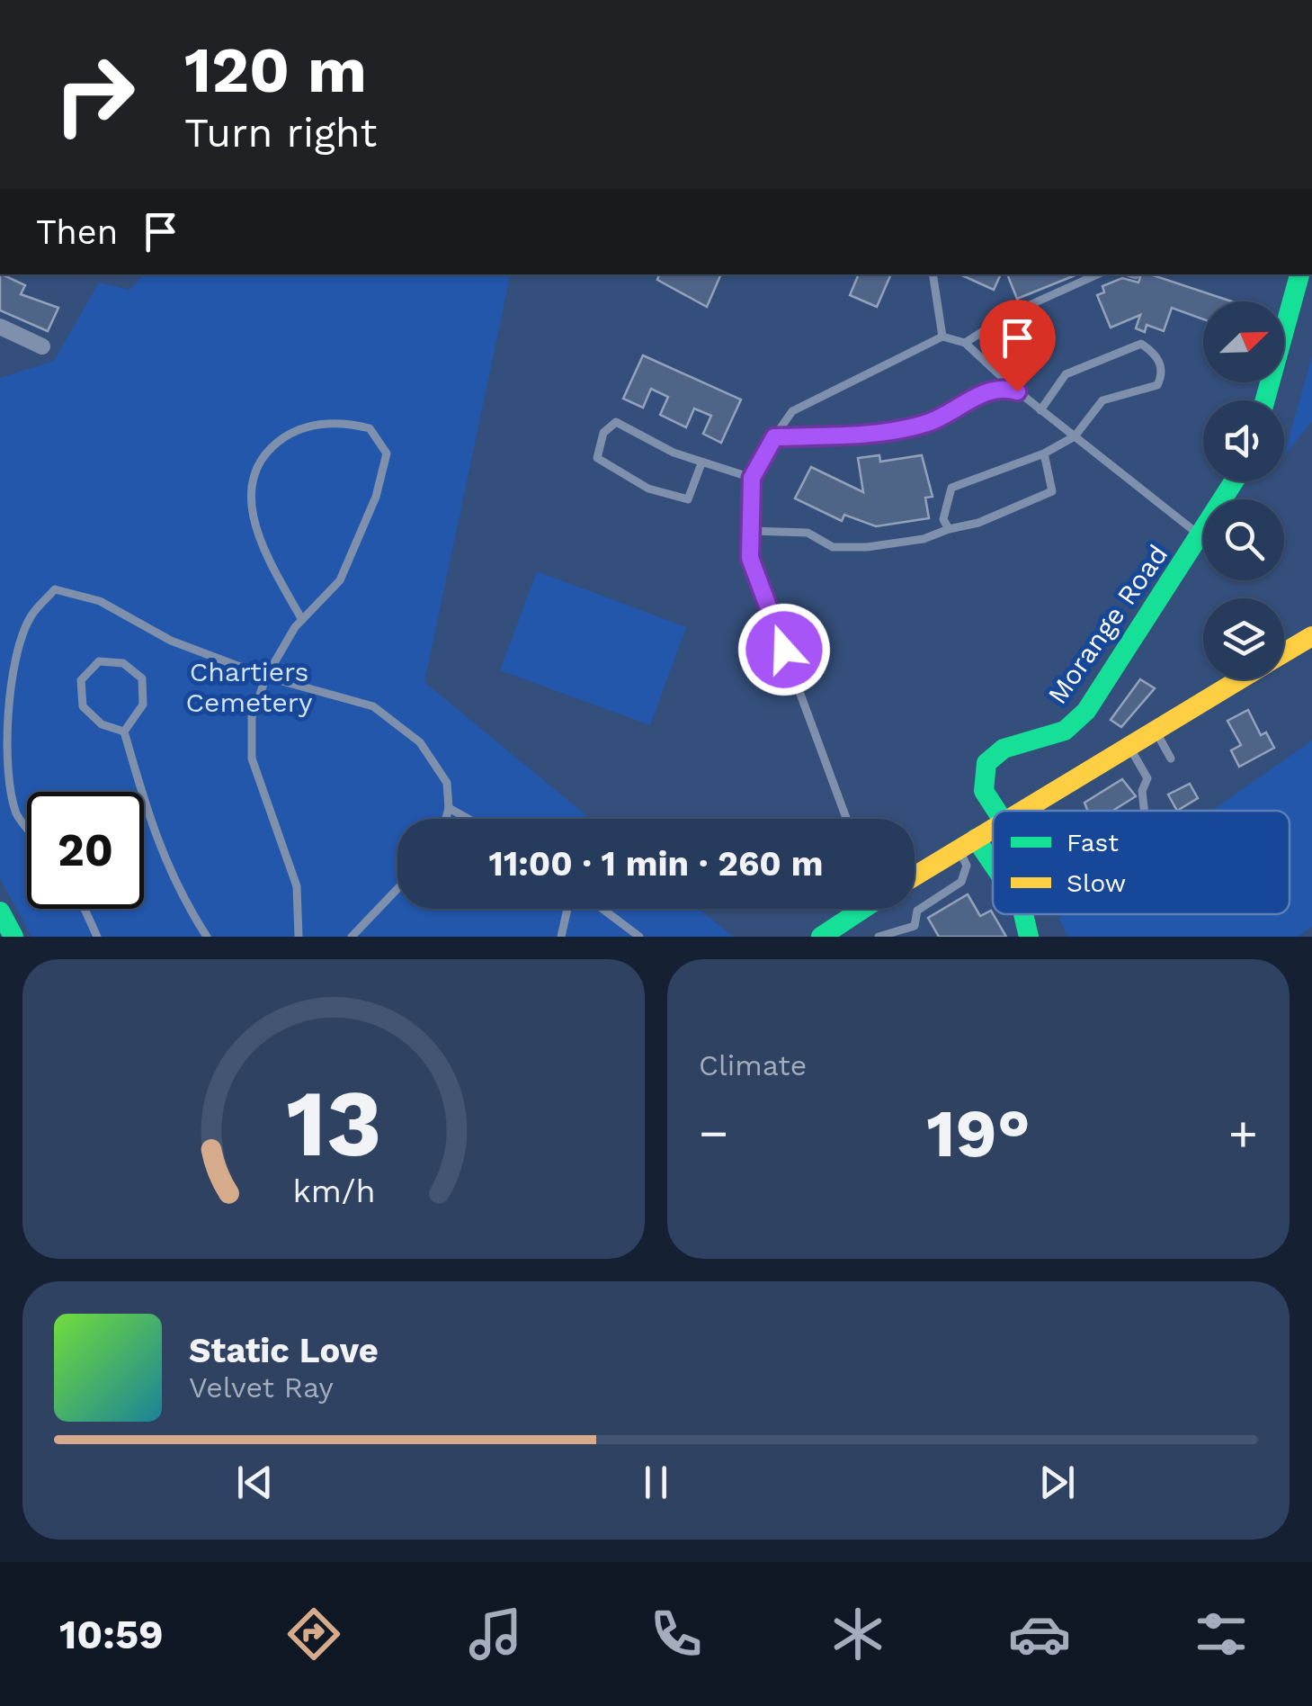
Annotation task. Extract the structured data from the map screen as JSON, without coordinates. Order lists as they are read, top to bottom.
{
  "streets": {
    "street": ["Morange Road"]
  },
  "parks": ["Chartiers Cemetery"],
  "legend": ["Fast", "Slow"],
  "north": "top right",
  "page": {
    "turn": ["120 m", "Turn right"],
    "then": "Then",
    "limit": "20",
    "trip": "11:00 · 1 min · 260 m",
    "tile": "Climate",
    "heat": ["−", "19°", "+"],
    "song": ["Static Love", "Velvet Ray"],
    "tabs": "10:59",
    "gauge": ["13", "km/h"]
  }
}
